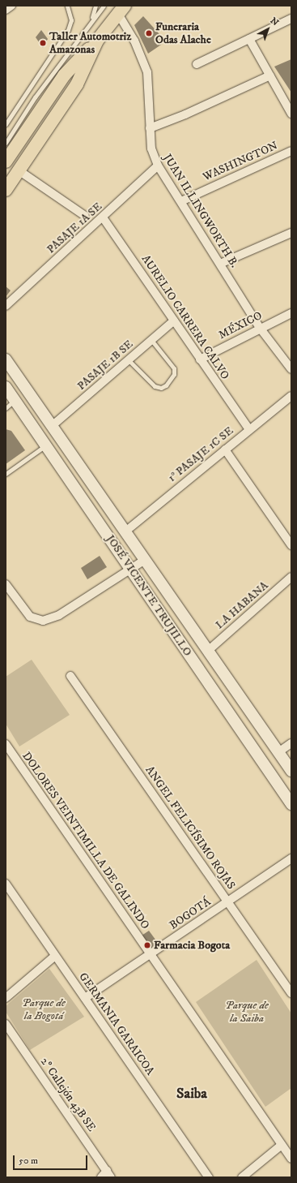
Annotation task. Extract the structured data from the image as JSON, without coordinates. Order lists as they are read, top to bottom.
{
  "streets": {
    "main road": ["JOSÉ VICENTE TRUJILLO"],
    "street": [
      "WASHINGTON",
      "JUAN ILLINGWORTH B.",
      "PASAJE 1A SE",
      "AURELIO CARRERA CALVO",
      "MÉXICO",
      "PASAJE 1B SE",
      "1° PASAJE 1C SE",
      "LA HABANA",
      "ANGEL FELICÍSIMO ROJAS",
      "DOLORES VEINTIMILLA DE GALINDO",
      "BOGOTÁ",
      "GERMANIA GARAICOA",
      "2º Callejón 43B SE"
    ]
  },
  "crossings": [
    ["WASHINGTON", "JUAN ILLINGWORTH B."],
    ["JUAN ILLINGWORTH B.", "PASAJE 1A SE"],
    ["JUAN ILLINGWORTH B.", "MÉXICO"],
    ["PASAJE 1A SE", "AURELIO CARRERA CALVO"],
    ["AURELIO CARRERA CALVO", "MÉXICO"],
    ["AURELIO CARRERA CALVO", "PASAJE 1B SE"],
    ["AURELIO CARRERA CALVO", "1° PASAJE 1C SE"],
    ["PASAJE 1B SE", "JOSÉ VICENTE TRUJILLO"],
    ["1° PASAJE 1C SE", "JOSÉ VICENTE TRUJILLO"],
    ["JOSÉ VICENTE TRUJILLO", "LA HABANA"],
    ["ANGEL FELICÍSIMO ROJAS", "BOGOTÁ"],
    ["DOLORES VEINTIMILLA DE GALINDO", "BOGOTÁ"],
    ["BOGOTÁ", "GERMANIA GARAICOA"]
  ],
  "districts": ["Saiba"],
  "parks": ["Parque de la Bogotá", "Parque de la Saiba"],
  "places": ["Funeraria Odas Alache", "Taller Automotriz Amazonas", "Farmacia Bogota"],
  "scale_bar": "50 m",
  "north": "top right"
}
